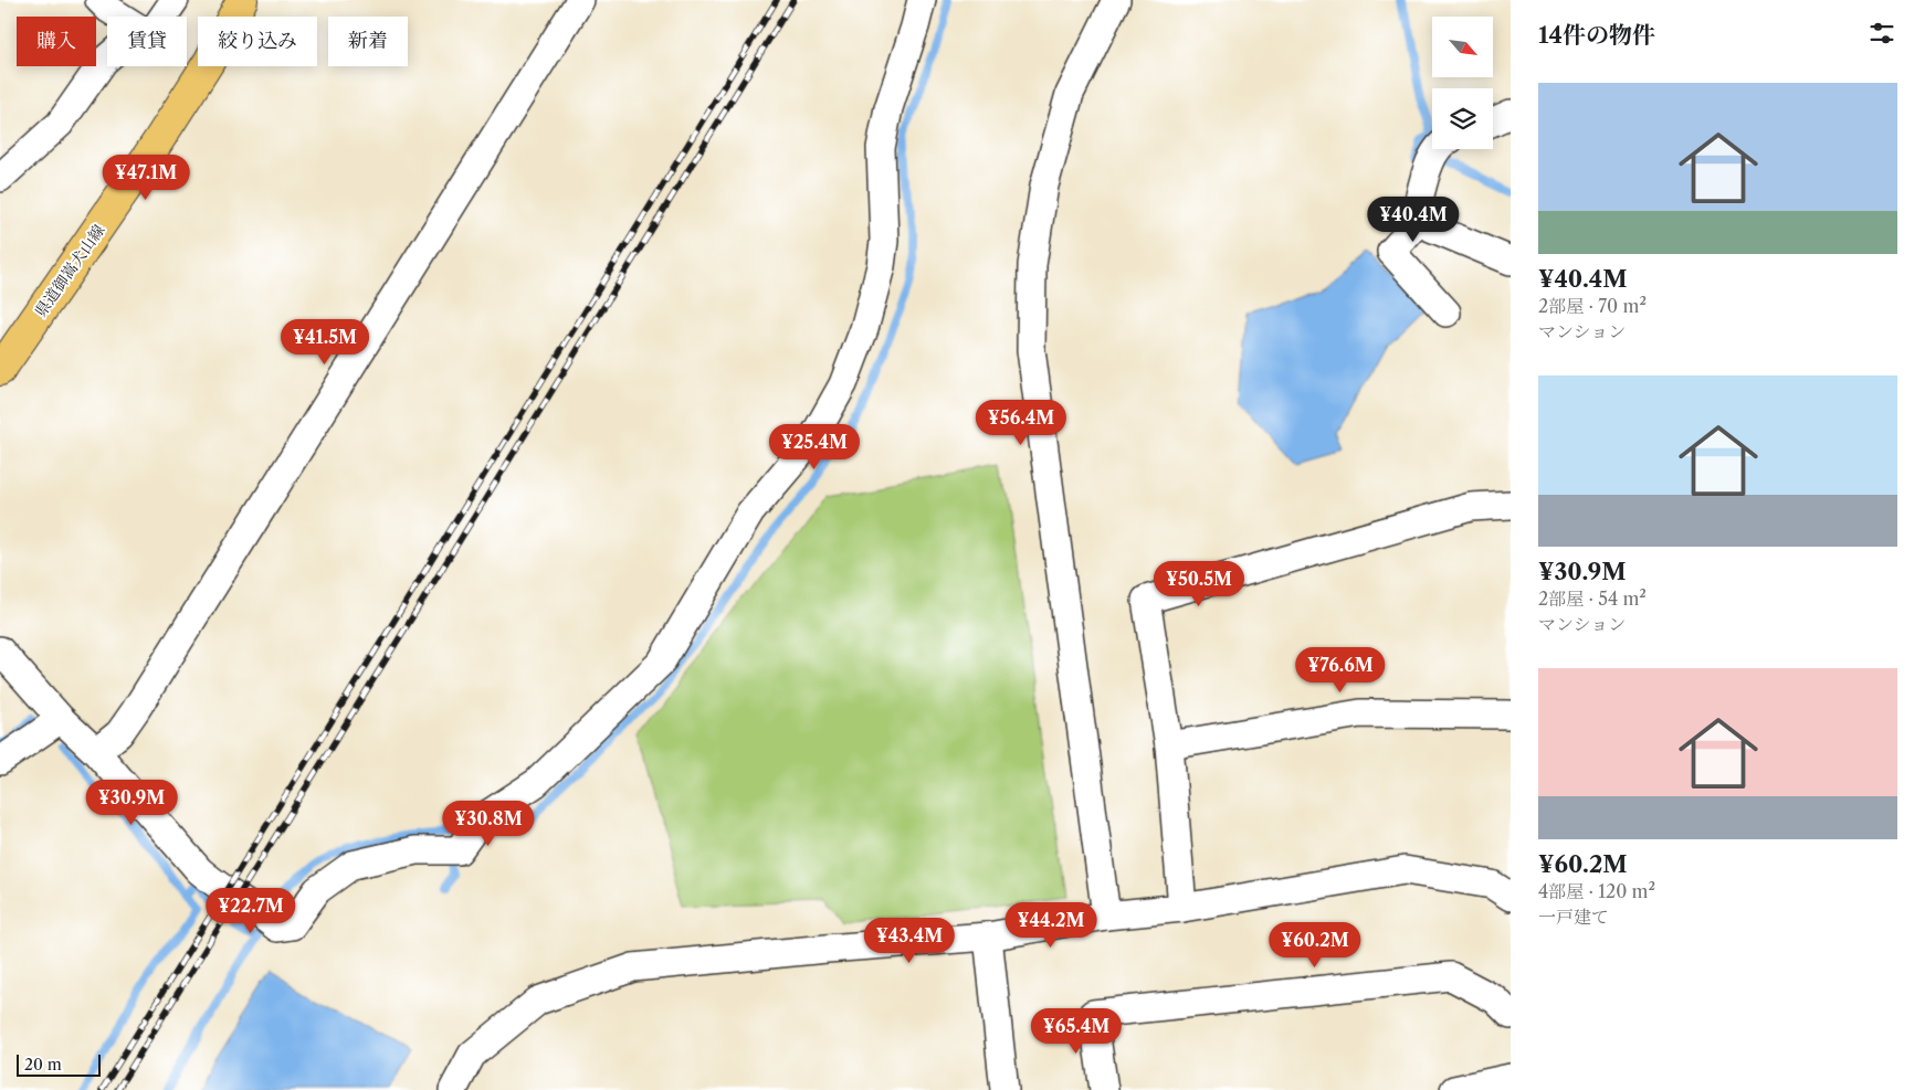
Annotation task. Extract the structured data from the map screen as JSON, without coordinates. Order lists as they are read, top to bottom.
{
  "streets": {
    "main road": ["県道御嵩犬山線"]
  },
  "scale_bar": "20 m",
  "north": "bottom right",
  "page": {
    "heading": "14件の物件",
    "chip": [
      "購入",
      "賃貸",
      "絞り込み",
      "新着"
    ],
    "list": [
      {
        "name": "¥40.4M",
        "note": "2部屋 · 70 m² · マンション"
      },
      {
        "name": "¥30.9M",
        "note": "2部屋 · 54 m² · マンション"
      },
      {
        "name": "¥60.2M",
        "note": "4部屋 · 120 m² · 一戸建て"
      }
    ],
    "price": [
      "¥47.1M",
      "¥40.4M",
      "¥41.5M",
      "¥56.4M",
      "¥25.4M",
      "¥50.5M",
      "¥76.6M",
      "¥30.9M",
      "¥30.8M",
      "¥22.7M",
      "¥44.2M",
      "¥43.4M",
      "¥60.2M",
      "¥65.4M"
    ],
    "scale": "20 m"
  }
}
